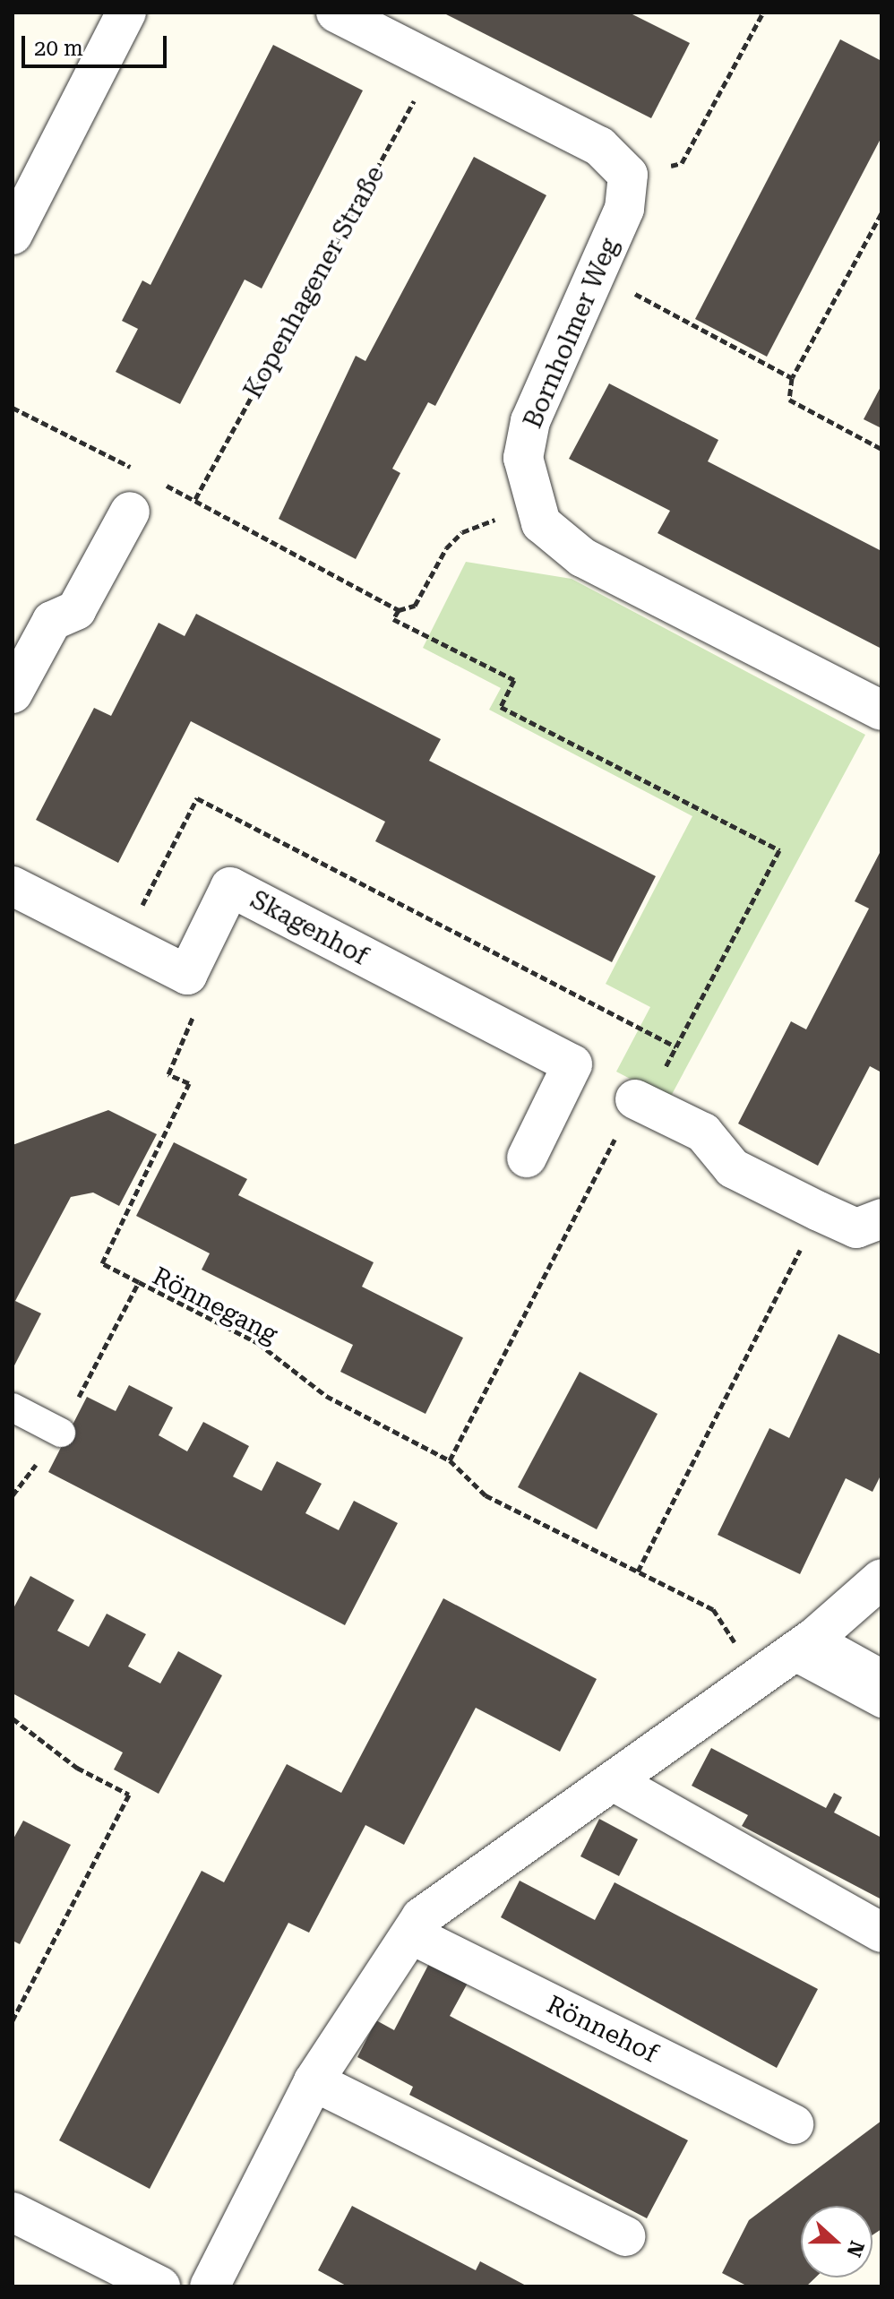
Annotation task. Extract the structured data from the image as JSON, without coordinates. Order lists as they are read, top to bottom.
{
  "streets": {
    "street": ["Bornholmer Weg", "Skagenhof", "Rönnehof"],
    "path": ["Kopenhagener Straße", "Rönnegang"]
  },
  "scale_bar": "20 m",
  "north": "right"
}
